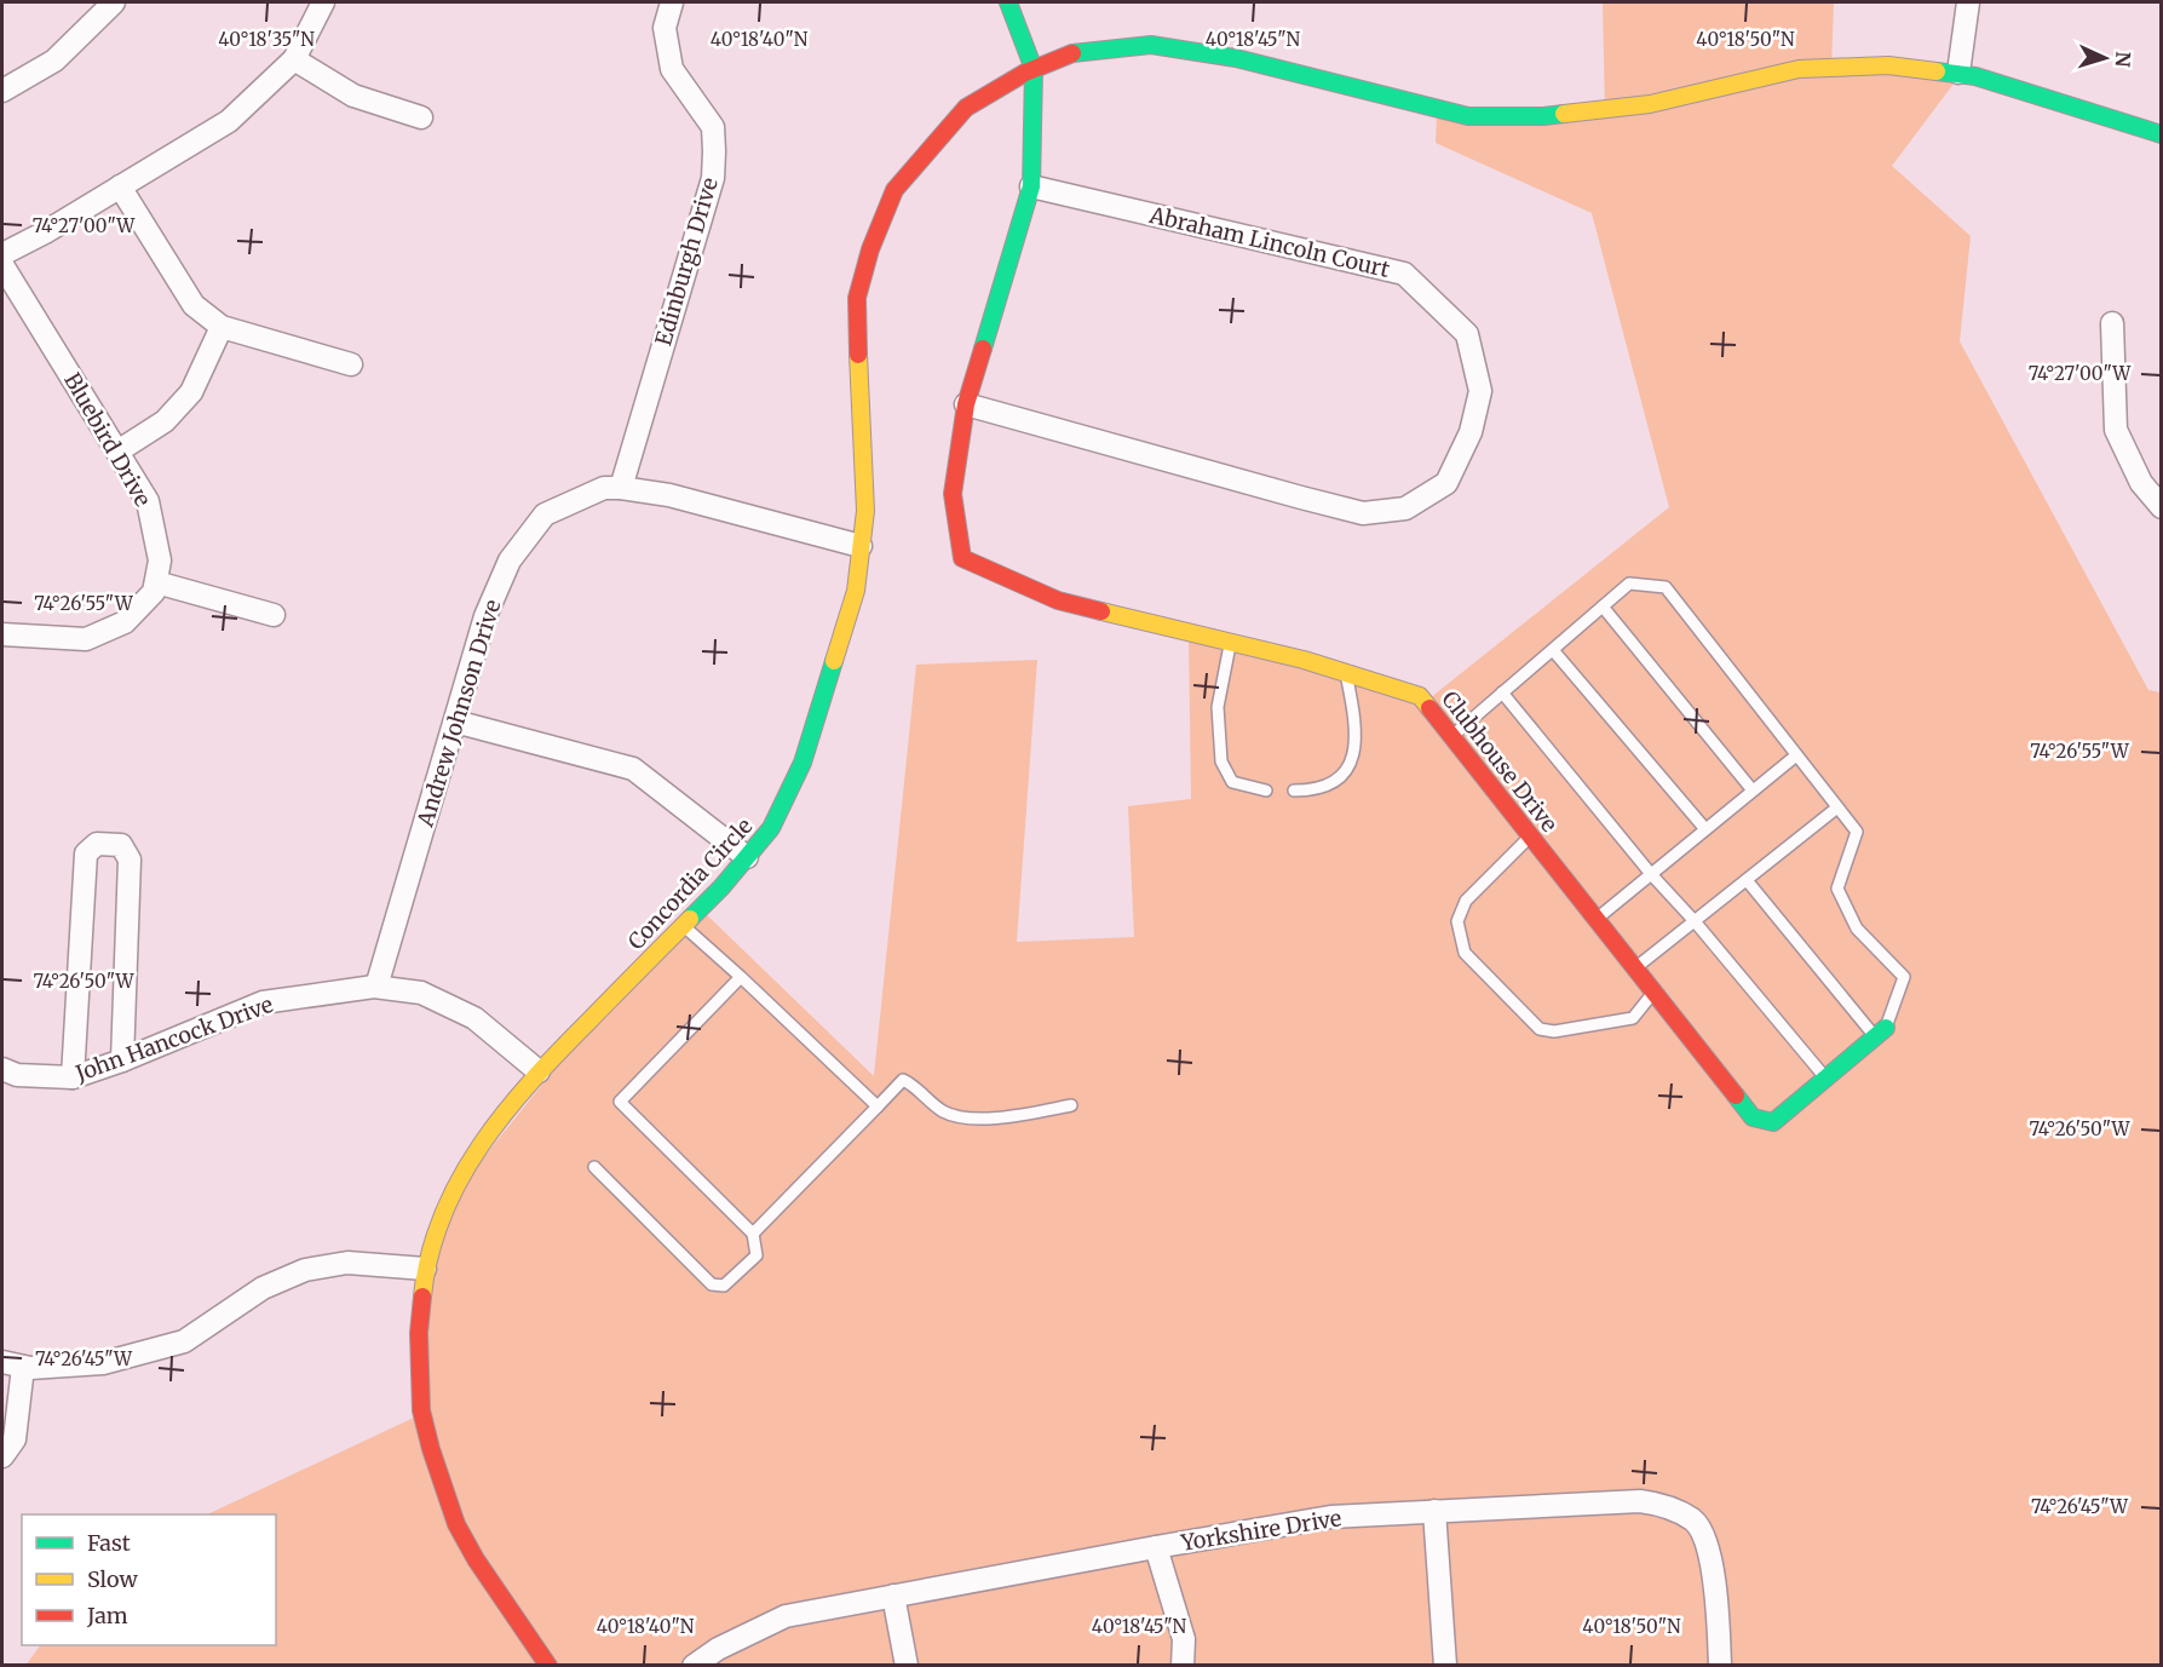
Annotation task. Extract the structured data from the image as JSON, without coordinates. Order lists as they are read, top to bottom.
{
  "streets": {
    "street": [
      "Abraham Lincoln Court",
      "Edinburgh Drive",
      "Bluebird Drive",
      "Andrew Johnson Drive",
      "Clubhouse Drive",
      "Concordia Circle",
      "John Hancock Drive",
      "Yorkshire Drive"
    ]
  },
  "crossings": [
    ["Abraham Lincoln Court", "Clubhouse Drive"],
    ["Edinburgh Drive", "Andrew Johnson Drive"],
    ["Andrew Johnson Drive", "Concordia Circle"],
    ["Andrew Johnson Drive", "John Hancock Drive"],
    ["Concordia Circle", "John Hancock Drive"]
  ],
  "legend": ["Fast", "Slow", "Jam"],
  "north": "right",
  "coordinates": [
    "40°18'35\"N",
    "40°18'40\"N",
    "40°18'45\"N",
    "40°18'50\"N",
    "74°27'00\"W",
    "74°26'55\"W",
    "74°26'50\"W",
    "74°26'45\"W"
  ]
}
